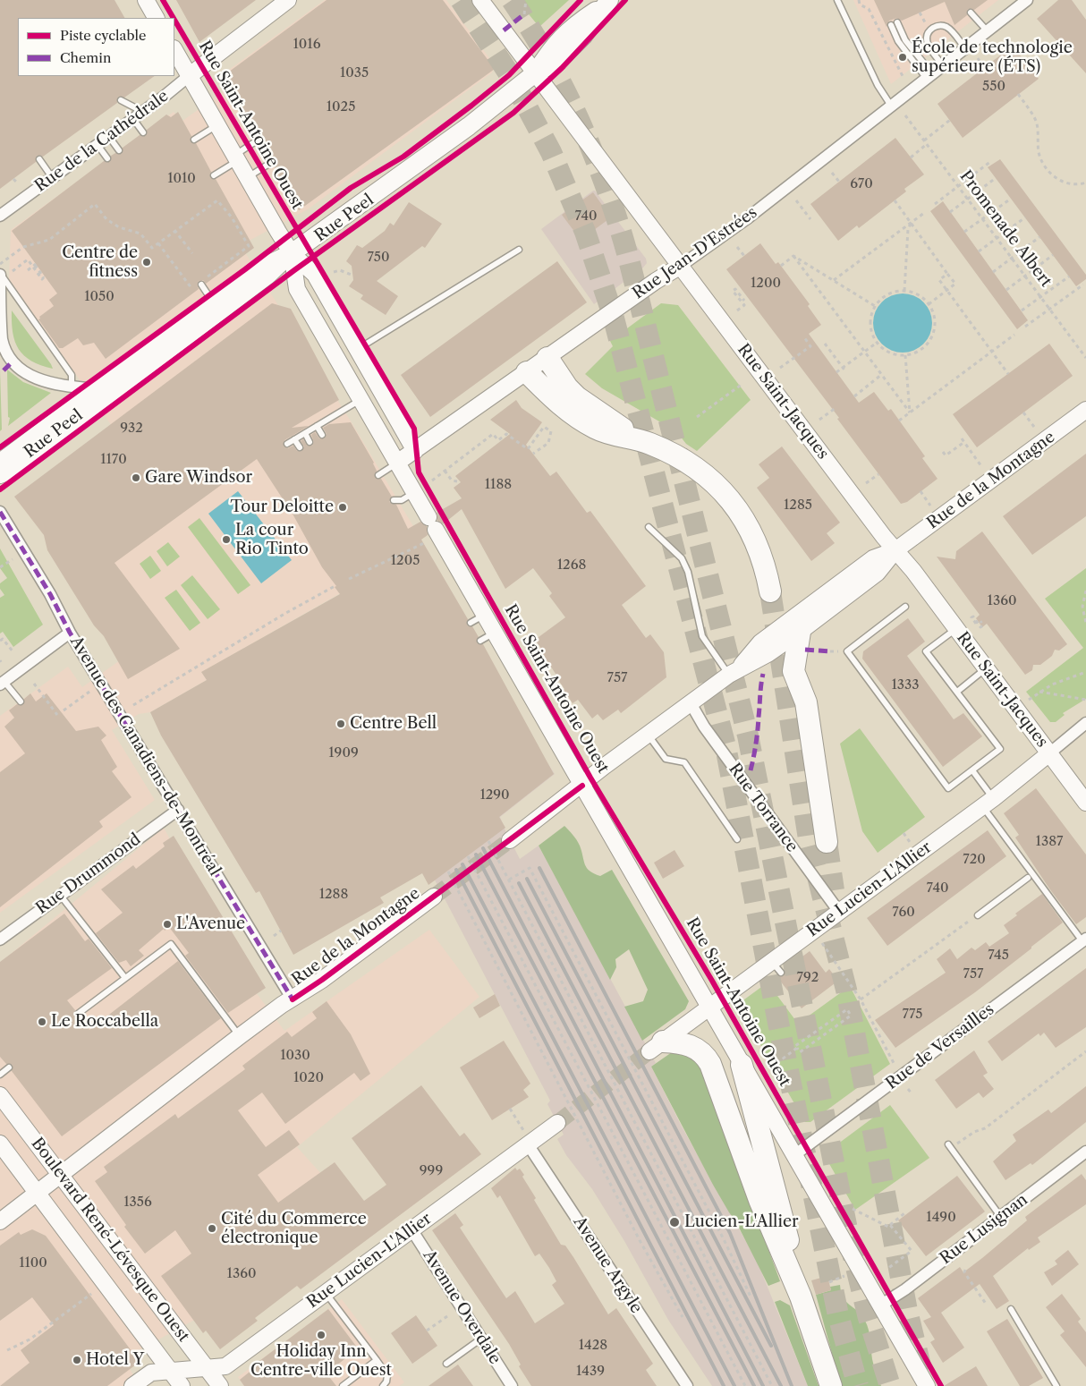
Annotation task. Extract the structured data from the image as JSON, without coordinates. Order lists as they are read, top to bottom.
{
  "streets": {
    "main road": [
      "Rue Saint-Antoine Ouest",
      "Rue de la Cathédrale",
      "Rue Peel",
      "Rue Jean-D'Estrées",
      "Rue Saint-Jacques",
      "Rue de la Montagne",
      "Rue Lucien-L'Allier",
      "Boulevard René-Lévesque Ouest"
    ],
    "street": [
      "Avenue des Canadiens-de-Montréal",
      "Rue Torrance",
      "Rue Drummond",
      "Rue de Versailles",
      "Rue Lusignan",
      "Avenue Argyle",
      "Avenue Overdale"
    ],
    "path": ["Promenade Albert"]
  },
  "crossings": [
    ["Rue Saint-Antoine Ouest", "Rue de la Cathédrale"],
    ["Rue Saint-Antoine Ouest", "Rue Peel"],
    ["Rue Saint-Antoine Ouest", "Rue Jean-D'Estrées"],
    ["Rue Saint-Antoine Ouest", "Rue de la Montagne"],
    ["Rue Saint-Antoine Ouest", "Rue Lucien-L'Allier"],
    ["Rue Saint-Antoine Ouest", "Rue de Versailles"],
    ["Rue Saint-Antoine Ouest", "Rue Lusignan"],
    ["Rue Peel", "Rue Saint-Jacques"],
    ["Rue Jean-D'Estrées", "Rue Saint-Jacques"],
    ["Rue Saint-Jacques", "Rue de la Montagne"],
    ["Rue Saint-Jacques", "Rue Lucien-L'Allier"],
    ["Rue de la Montagne", "Avenue des Canadiens-de-Montréal"],
    ["Rue de la Montagne", "Rue Torrance"],
    ["Rue de la Montagne", "Boulevard René-Lévesque Ouest"],
    ["Avenue des Canadiens-de-Montréal", "Rue Drummond"],
    ["Rue Torrance", "Rue Lucien-L'Allier"],
    ["Rue Lucien-L'Allier", "Boulevard René-Lévesque Ouest"],
    ["Rue Lucien-L'Allier", "Avenue Argyle"],
    ["Rue Lucien-L'Allier", "Avenue Overdale"]
  ],
  "places": [
    "École de technologie supérieure (ÉTS)",
    "Centre de fitness",
    "Gare Windsor",
    "Tour Deloitte",
    "La cour Rio Tinto",
    "Centre Bell",
    "L'Avenue",
    "Le Roccabella",
    "Lucien-L'Allier",
    "Cité du Commerce électronique",
    "Holiday Inn Centre-ville Ouest",
    "Hotel Y"
  ],
  "house_numbers": [
    "1016",
    "1035",
    "550",
    "1025",
    "1010",
    "670",
    "740",
    "750",
    "1200",
    "1050",
    "932",
    "1170",
    "1188",
    "1285",
    "1205",
    "1268",
    "1360",
    "757",
    "1333",
    "1909",
    "1290",
    "1387",
    "720",
    "740",
    "1288",
    "760",
    "745",
    "757",
    "792",
    "775",
    "1030",
    "1020",
    "999",
    "1356",
    "1490",
    "1100",
    "1360",
    "1428",
    "1439"
  ],
  "legend": ["Piste cyclable", "Chemin"]
}
